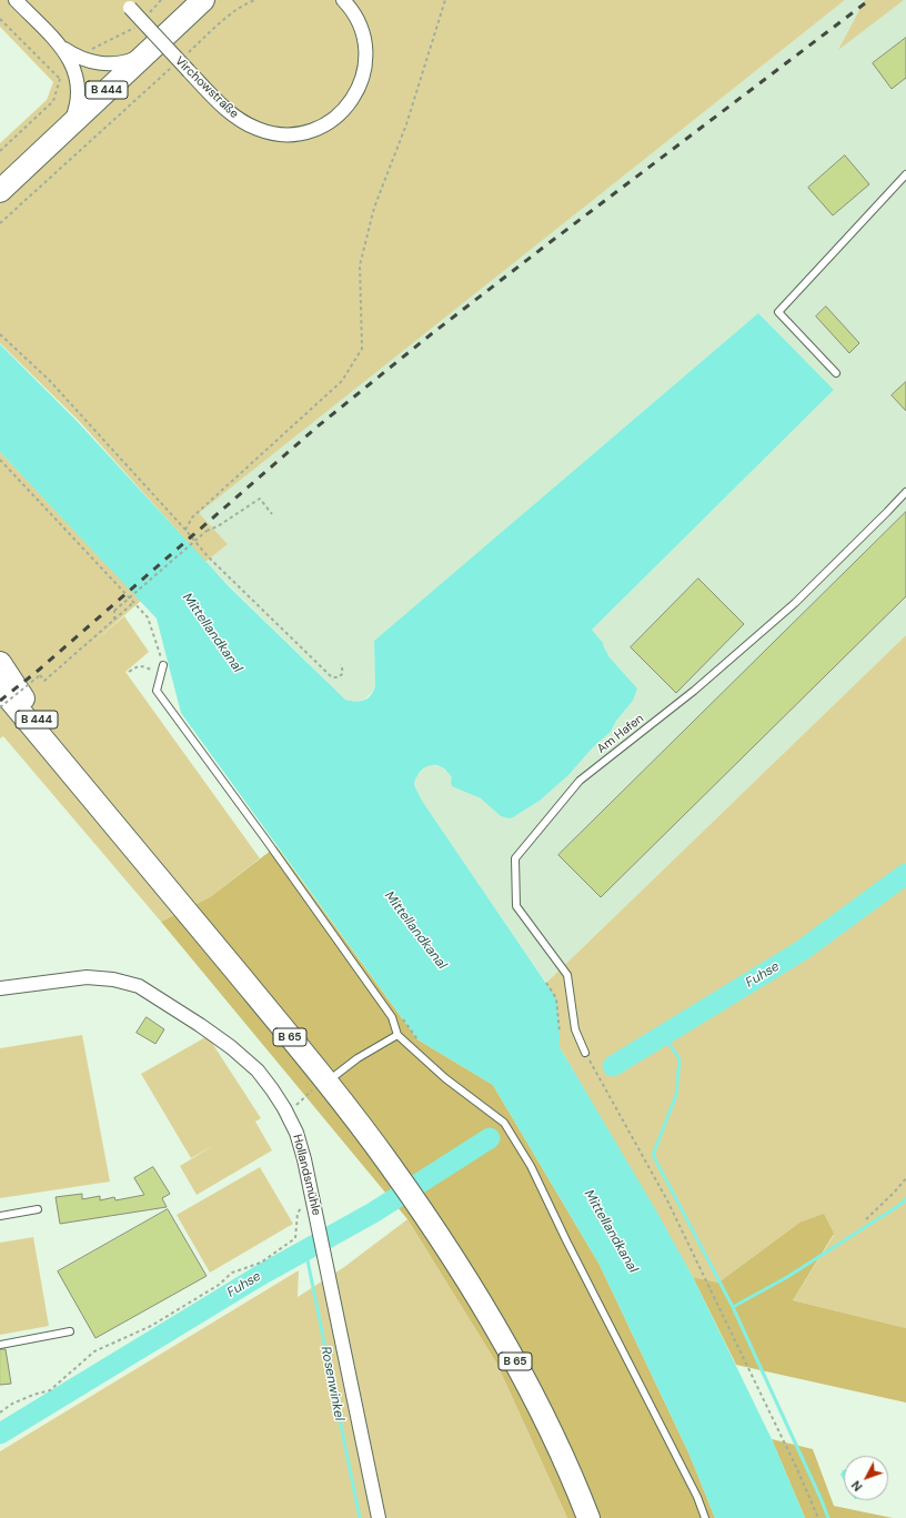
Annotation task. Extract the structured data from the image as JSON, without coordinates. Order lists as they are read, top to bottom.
{
  "streets": {
    "main road": ["B 444", "B 65"],
    "street": ["Virchowstraße", "Hollandsmühle"],
    "lane": ["Am Hafen"]
  },
  "crossings": [
    ["B 444", "B 65"]
  ],
  "water": ["Mittellandkanal", "Fuhse", "Rosenwinkel"],
  "north": "bottom left"
}
